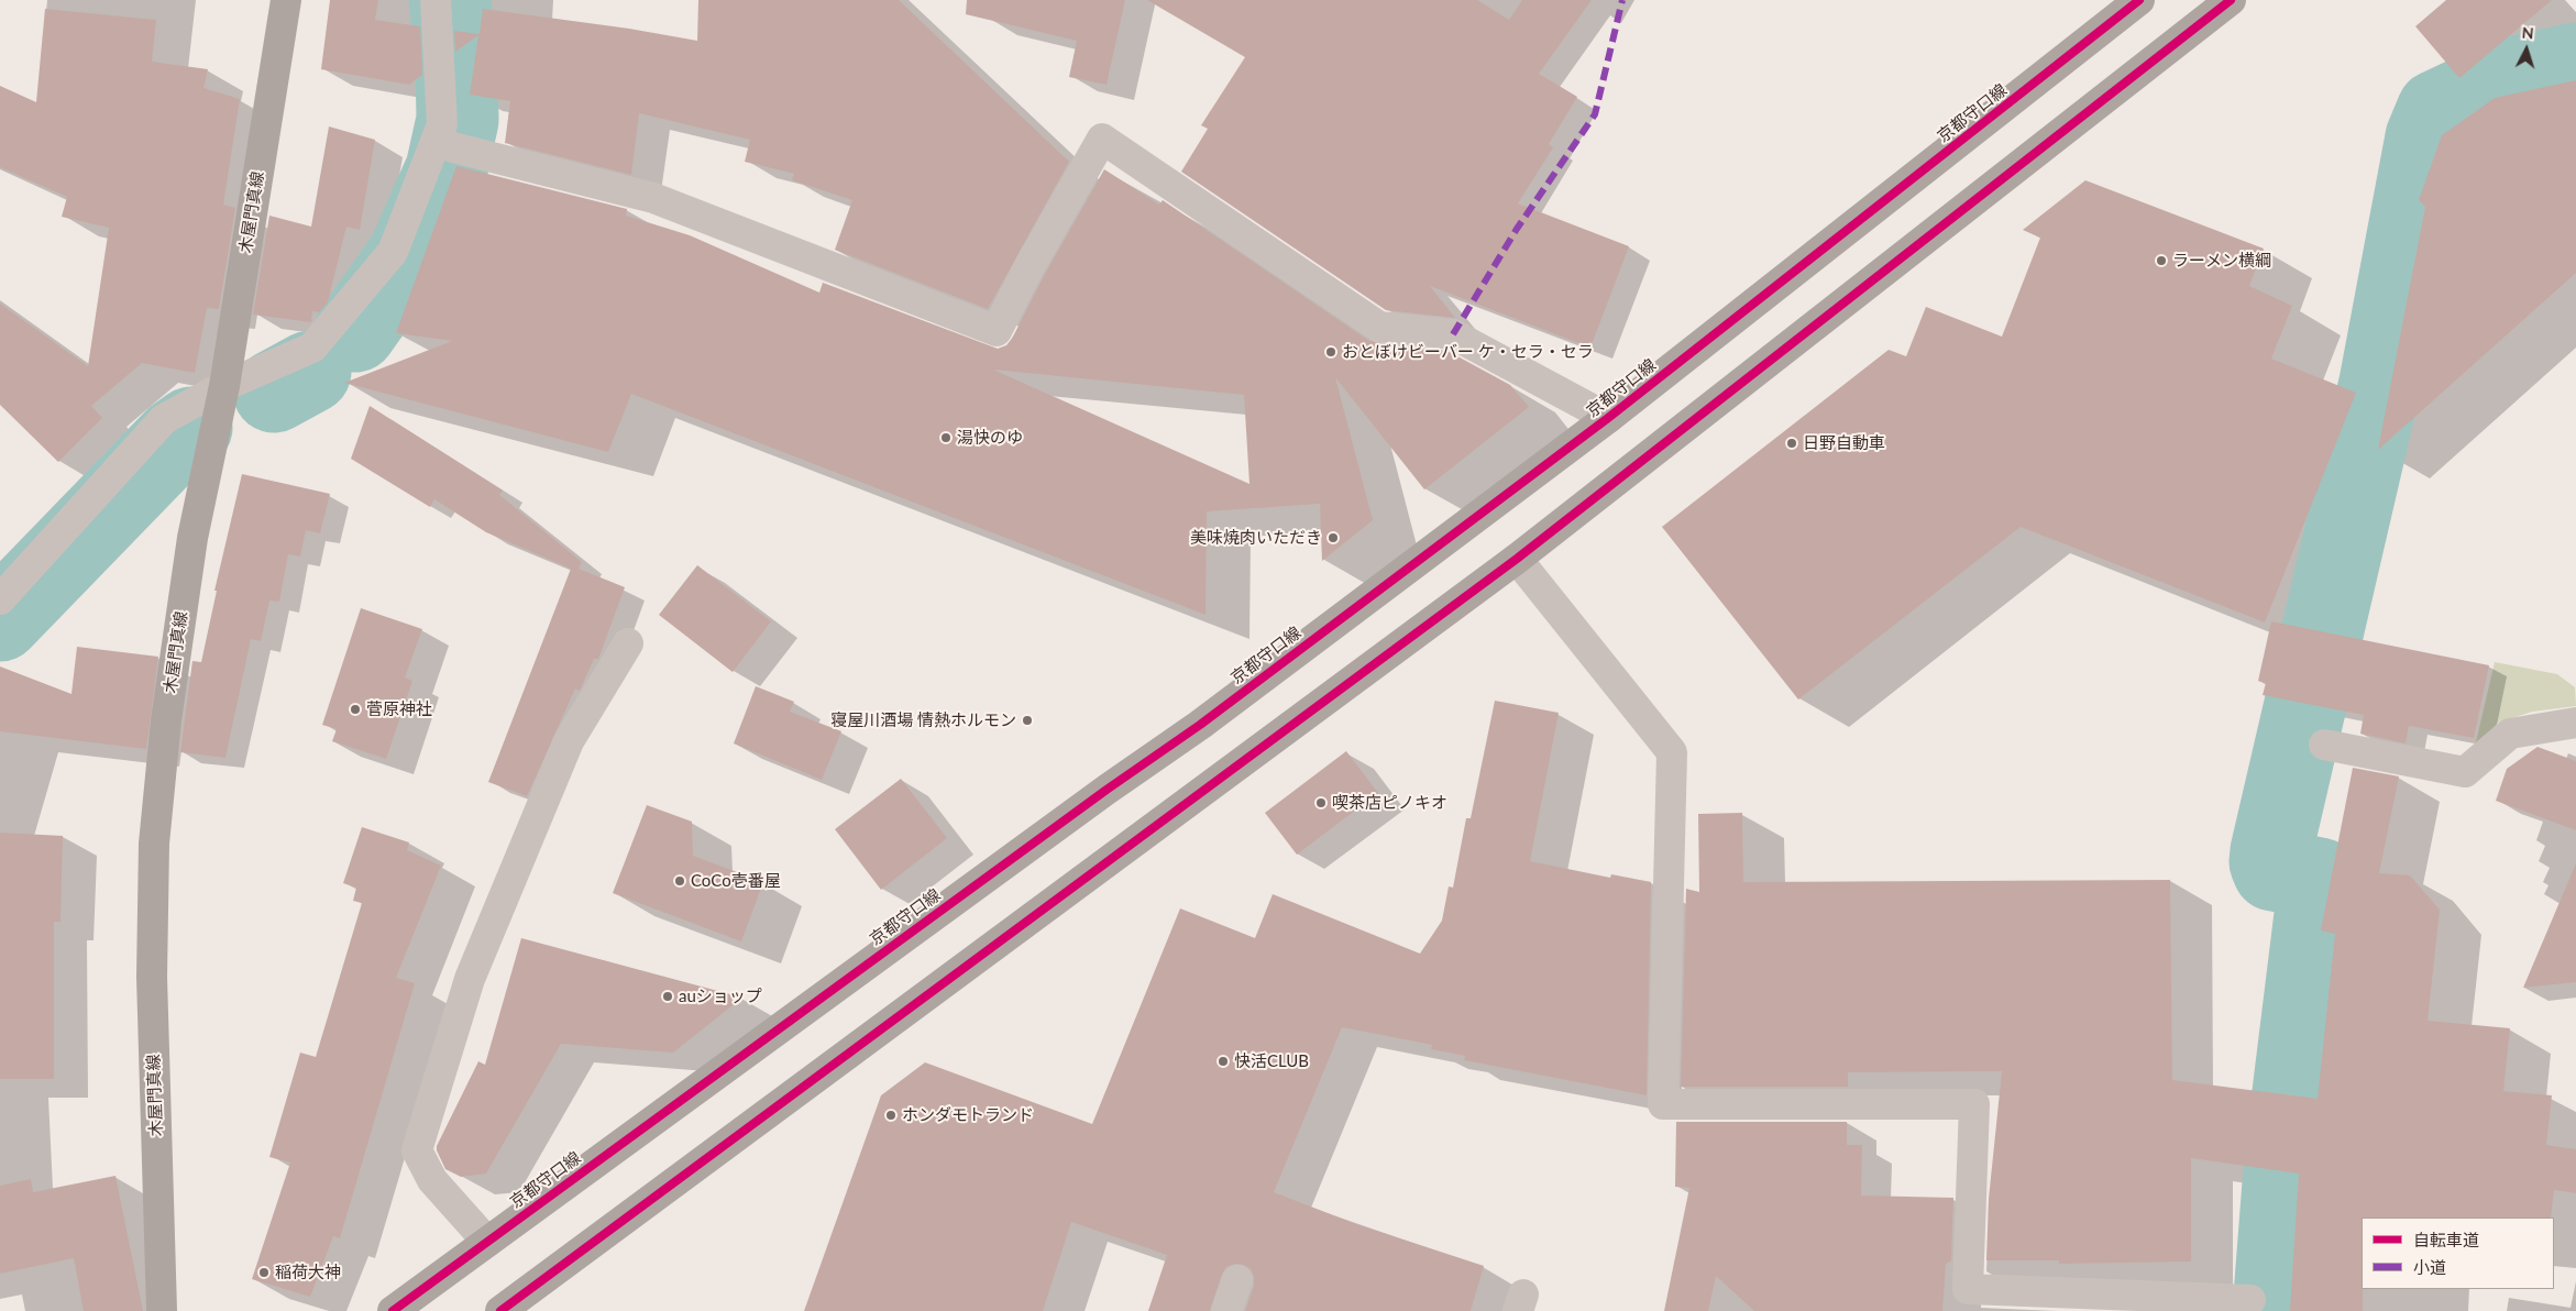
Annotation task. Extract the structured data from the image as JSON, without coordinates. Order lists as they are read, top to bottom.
{
  "streets": {
    "main road": ["京都守口線", "木屋門真線"]
  },
  "places": [
    "ラーメン横綱",
    "おとぼけビーバー ケ・セラ・セラ",
    "湯快のゆ",
    "日野自動車",
    "美味焼肉いただき",
    "菅原神社",
    "寝屋川酒場 情熱ホルモン",
    "喫茶店ピノキオ",
    "CoCo壱番屋",
    "auショップ",
    "快活CLUB",
    "ホンダモトランド",
    "稲荷大神"
  ],
  "legend": ["自転車道", "小道"],
  "north": "top"
}
